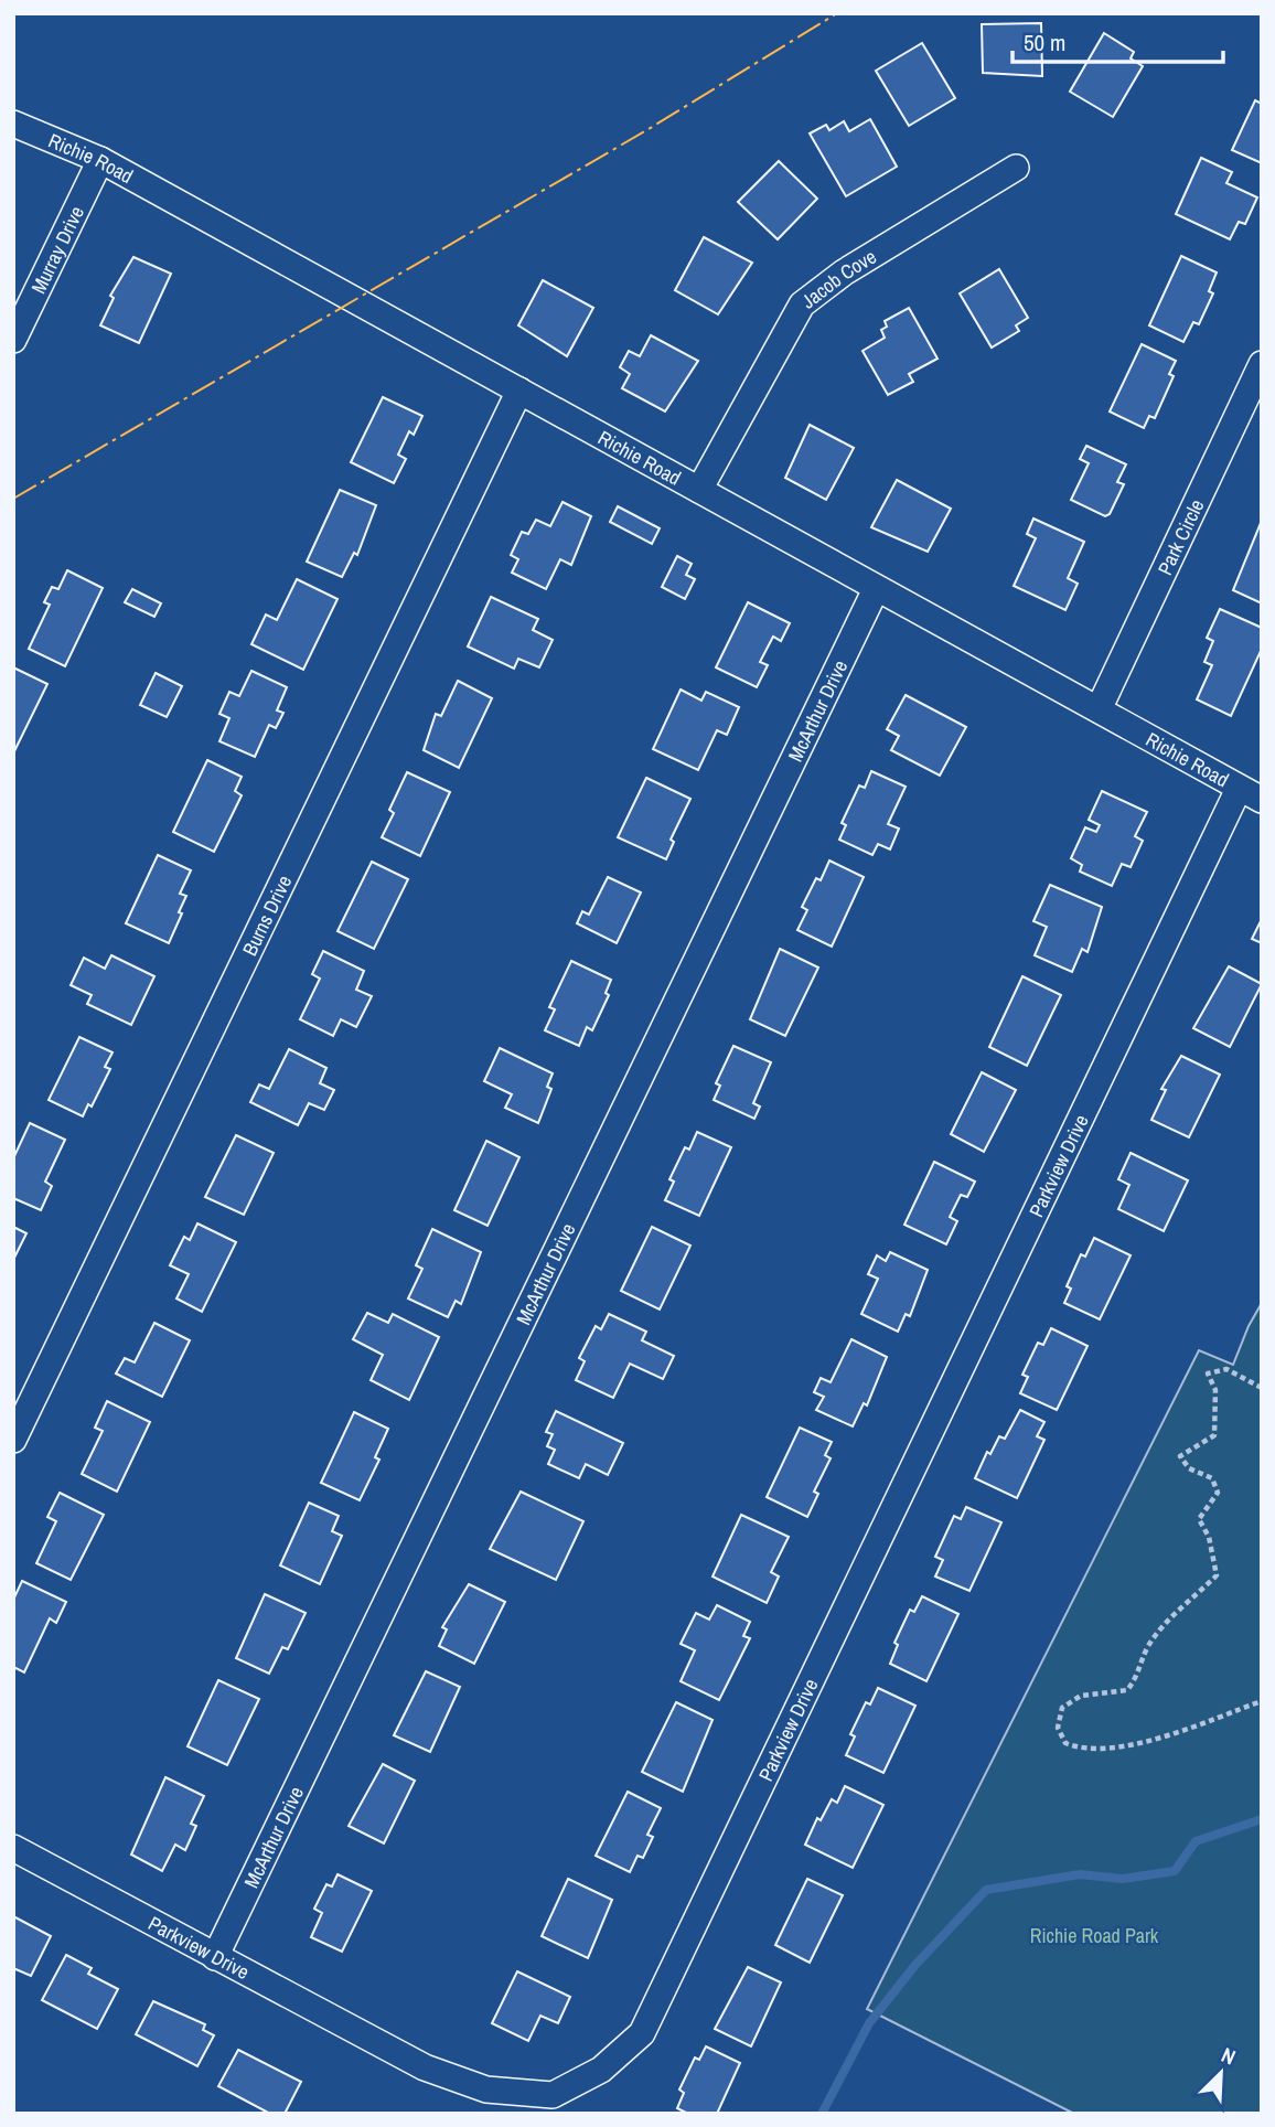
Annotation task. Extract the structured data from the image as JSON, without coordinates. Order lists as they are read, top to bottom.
{
  "streets": {
    "street": [
      "Richie Road",
      "Murray Drive",
      "Jacob Cove",
      "Park Circle",
      "McArthur Drive",
      "Burns Drive",
      "Parkview Drive"
    ]
  },
  "crossings": [
    ["Richie Road", "Murray Drive"],
    ["Richie Road", "Jacob Cove"],
    ["Richie Road", "Park Circle"],
    ["Richie Road", "McArthur Drive"],
    ["Richie Road", "Burns Drive"],
    ["Richie Road", "Parkview Drive"],
    ["McArthur Drive", "Parkview Drive"]
  ],
  "parks": ["Richie Road Park"],
  "scale_bar": "50 m",
  "north": "top right"
}
